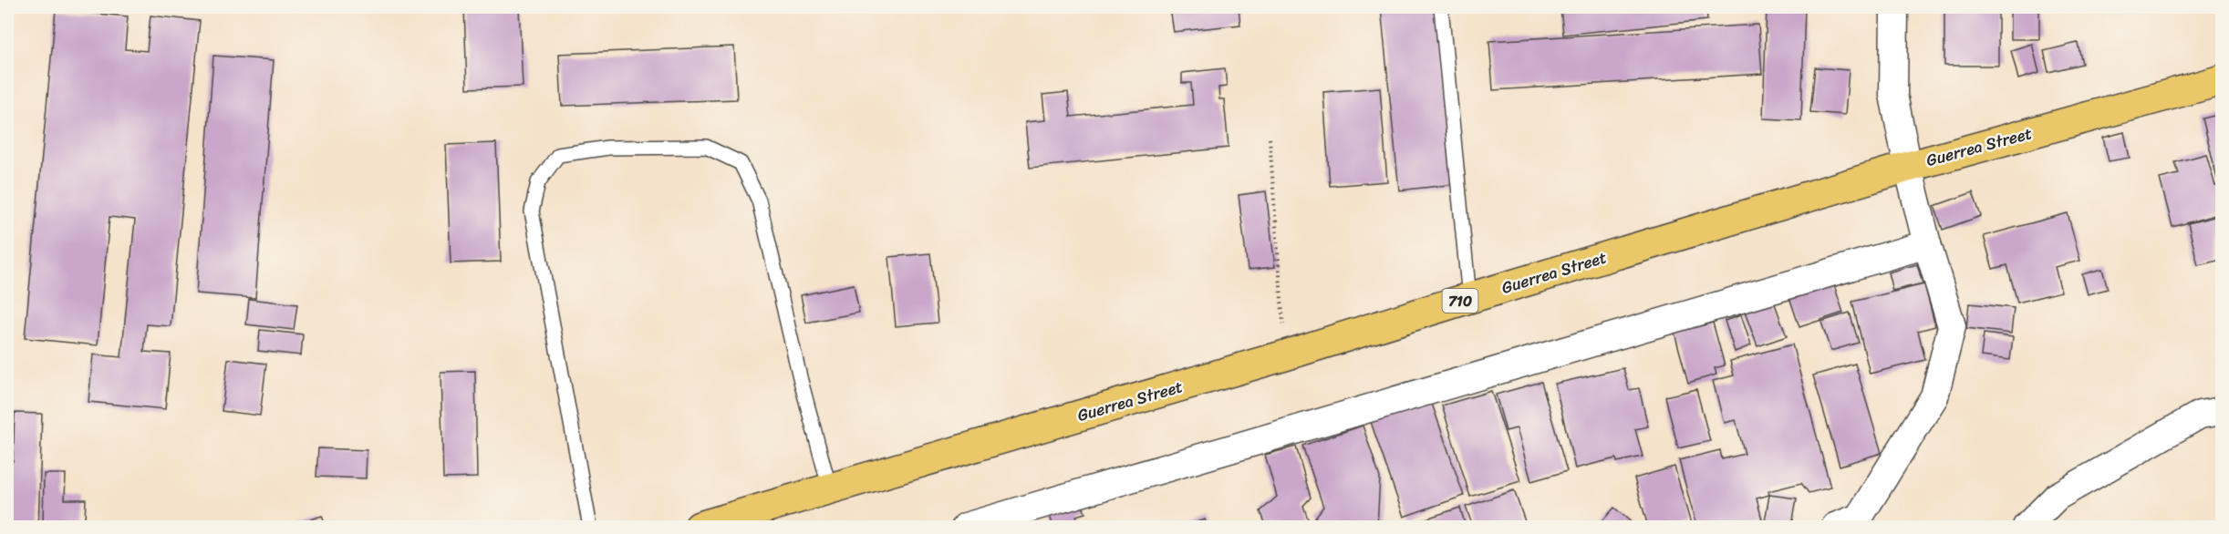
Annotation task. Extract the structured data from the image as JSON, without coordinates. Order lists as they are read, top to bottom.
{
  "streets": {
    "main road": ["Guerrea Street", "710"]
  }
}
